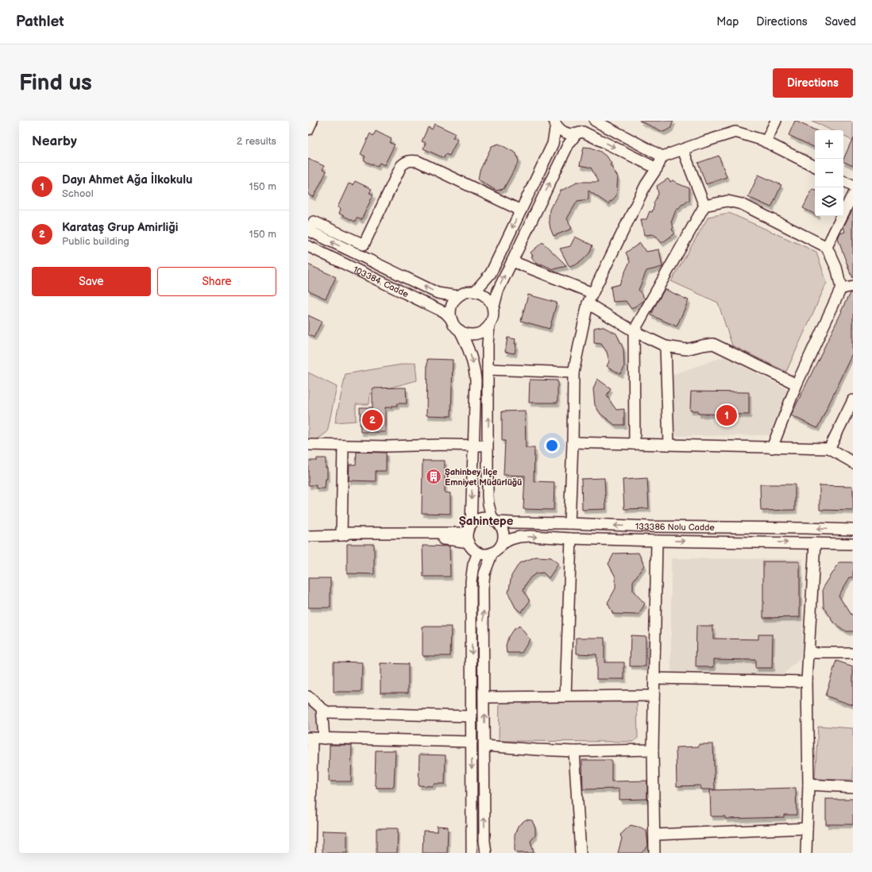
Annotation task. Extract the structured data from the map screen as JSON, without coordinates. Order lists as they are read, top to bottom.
{
  "streets": {
    "street": ["103384. Cadde", "133386 Nolu Cadde"]
  },
  "districts": ["Şahintepe"],
  "places": {
    "building": ["Şahinbey İlçe Emniyet Müdürlüğü"]
  },
  "page": {
    "header": "Pathlet",
    "nav": ["Map", "Directions", "Saved"],
    "buttons": [
      "Directions",
      ["Save", "Share"]
    ],
    "title": "Find us",
    "heading": ["Nearby", "2 results"],
    "map_buttons": ["+", "−"],
    "list": [
      {
        "mark": "1",
        "name": "Dayı Ahmet Ağa İlkokulu",
        "note": "School",
        "value": "150 m"
      },
      {
        "mark": "2",
        "name": "Karataş Grup Amirliği",
        "note": "Public building",
        "value": "150 m"
      }
    ],
    "pins": ["1", "2"]
  }
}
